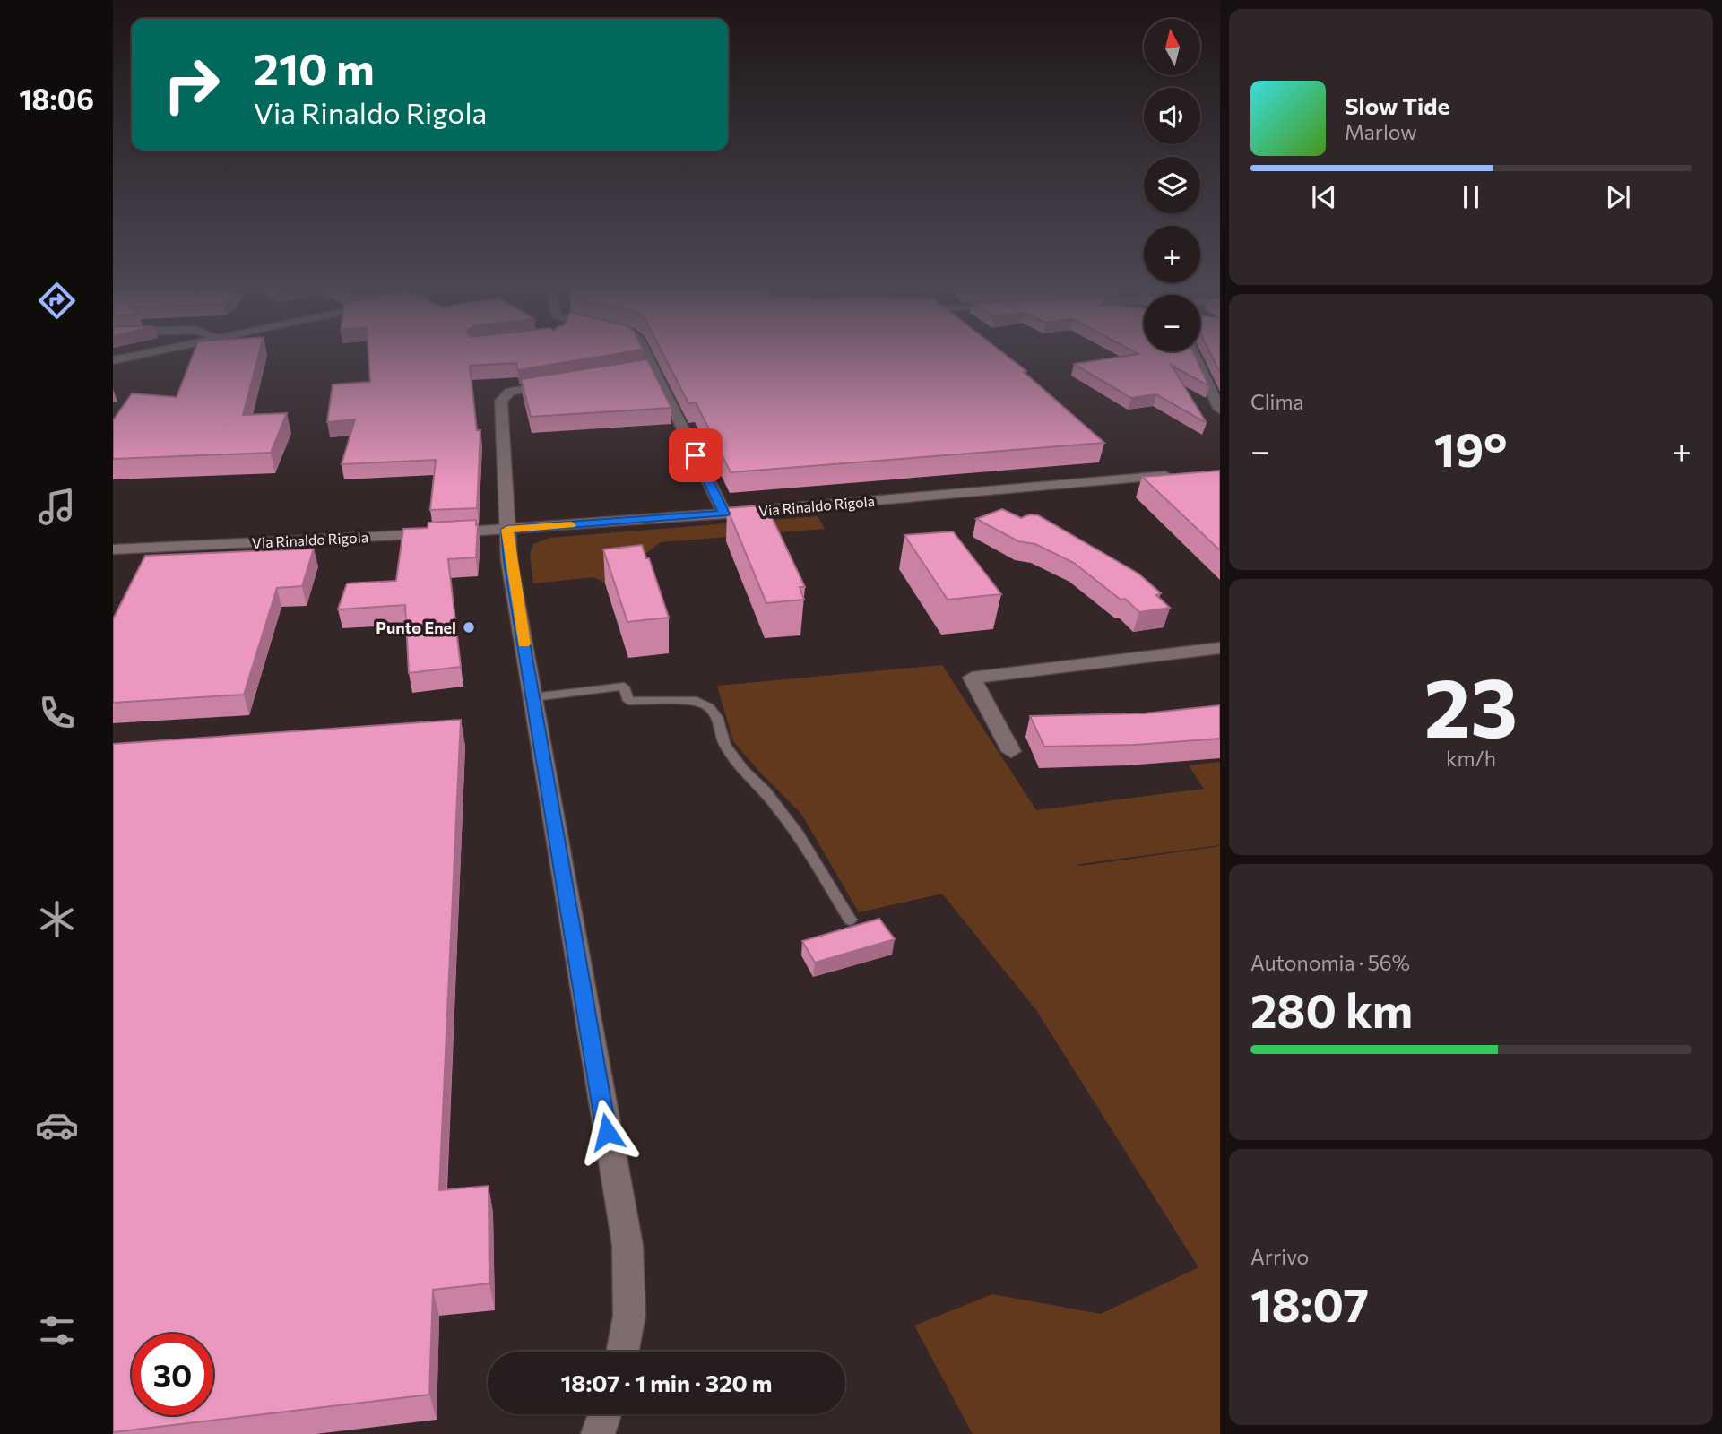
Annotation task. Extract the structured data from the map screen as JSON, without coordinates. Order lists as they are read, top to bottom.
{
  "streets": {
    "street": ["Via Rinaldo Rigola"]
  },
  "places": ["Punto Enel"],
  "north": "top",
  "page": {
    "tabs": "18:06",
    "map_buttons": ["+", "−"],
    "turn": ["210 m", "Via Rinaldo Rigola"],
    "song": ["Slow Tide", "Marlow"],
    "tile": [
      "Clima",
      ["23", "km/h"],
      ["Autonomia · 56%", "280 km"],
      ["Arrivo", "18:07"]
    ],
    "heat": ["−", "19°", "+"],
    "limit": "30",
    "trip": "18:07 · 1 min · 320 m"
  }
}
